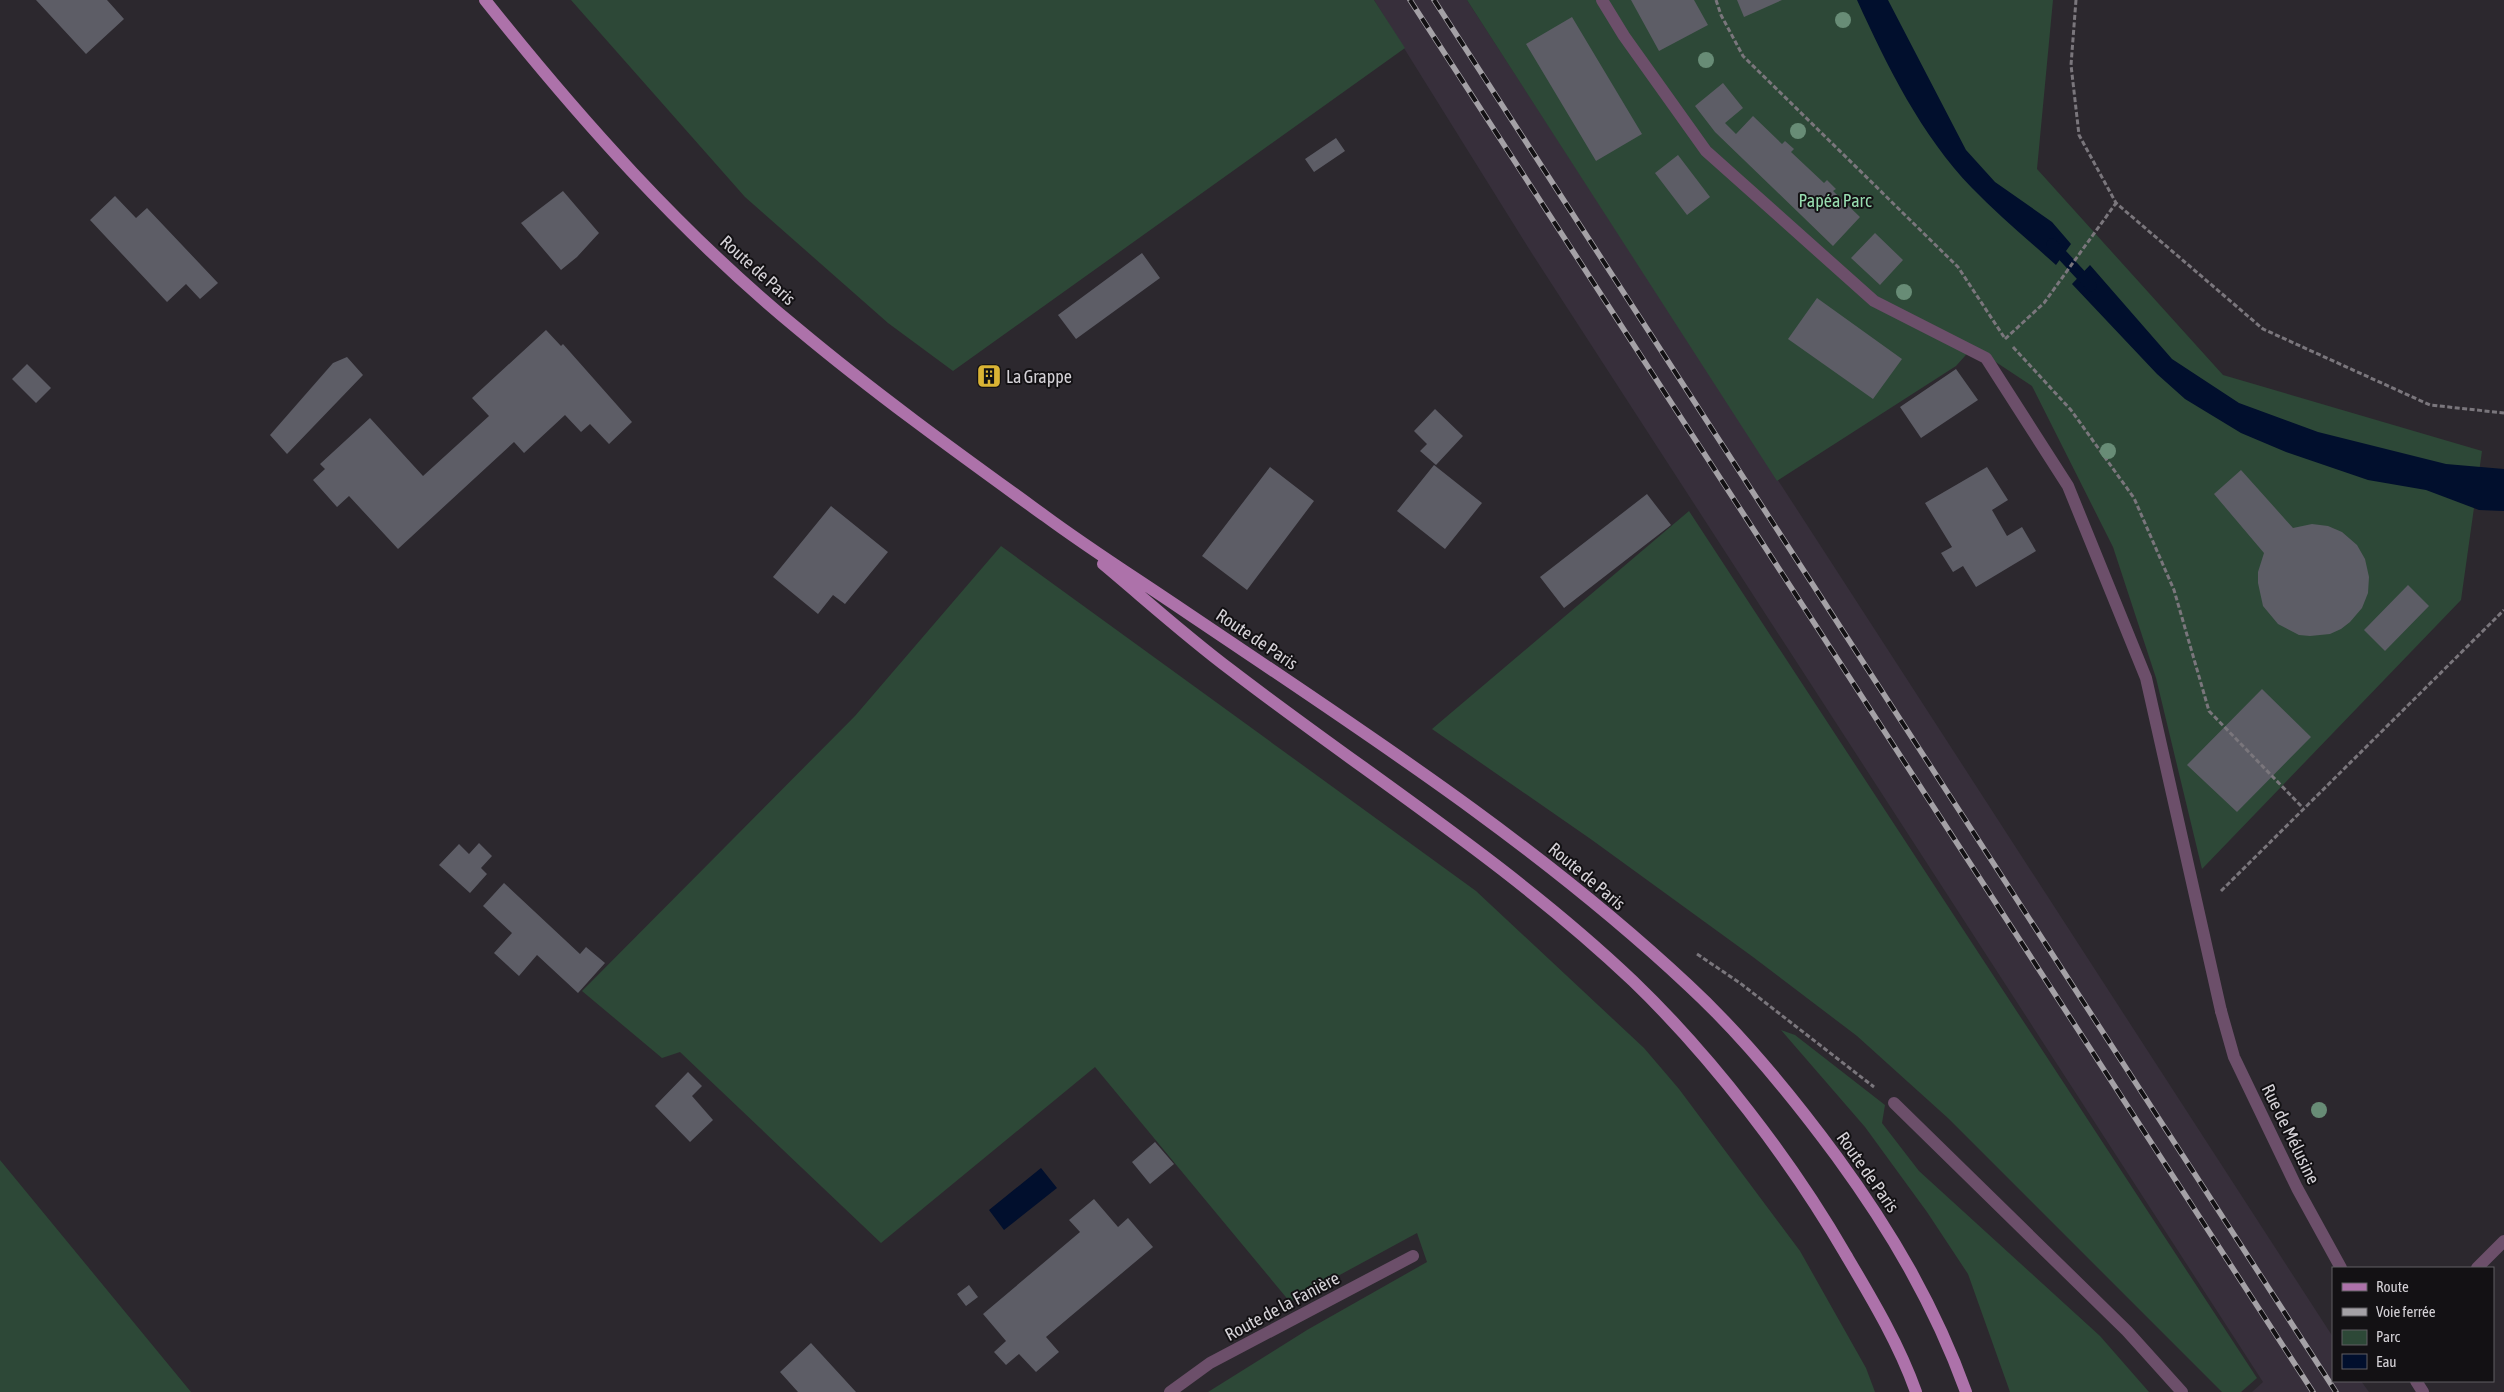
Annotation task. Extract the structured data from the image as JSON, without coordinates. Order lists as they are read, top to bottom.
{
  "streets": {
    "main road": ["Route de Paris"],
    "street": ["Rue de Mélusine", "Route de la Fanière"]
  },
  "parks": ["Papéa Parc"],
  "places": {
    "building": ["La Grappe"]
  },
  "legend": [
    "Route",
    "Voie ferrée",
    "Parc",
    "Eau"
  ]
}
